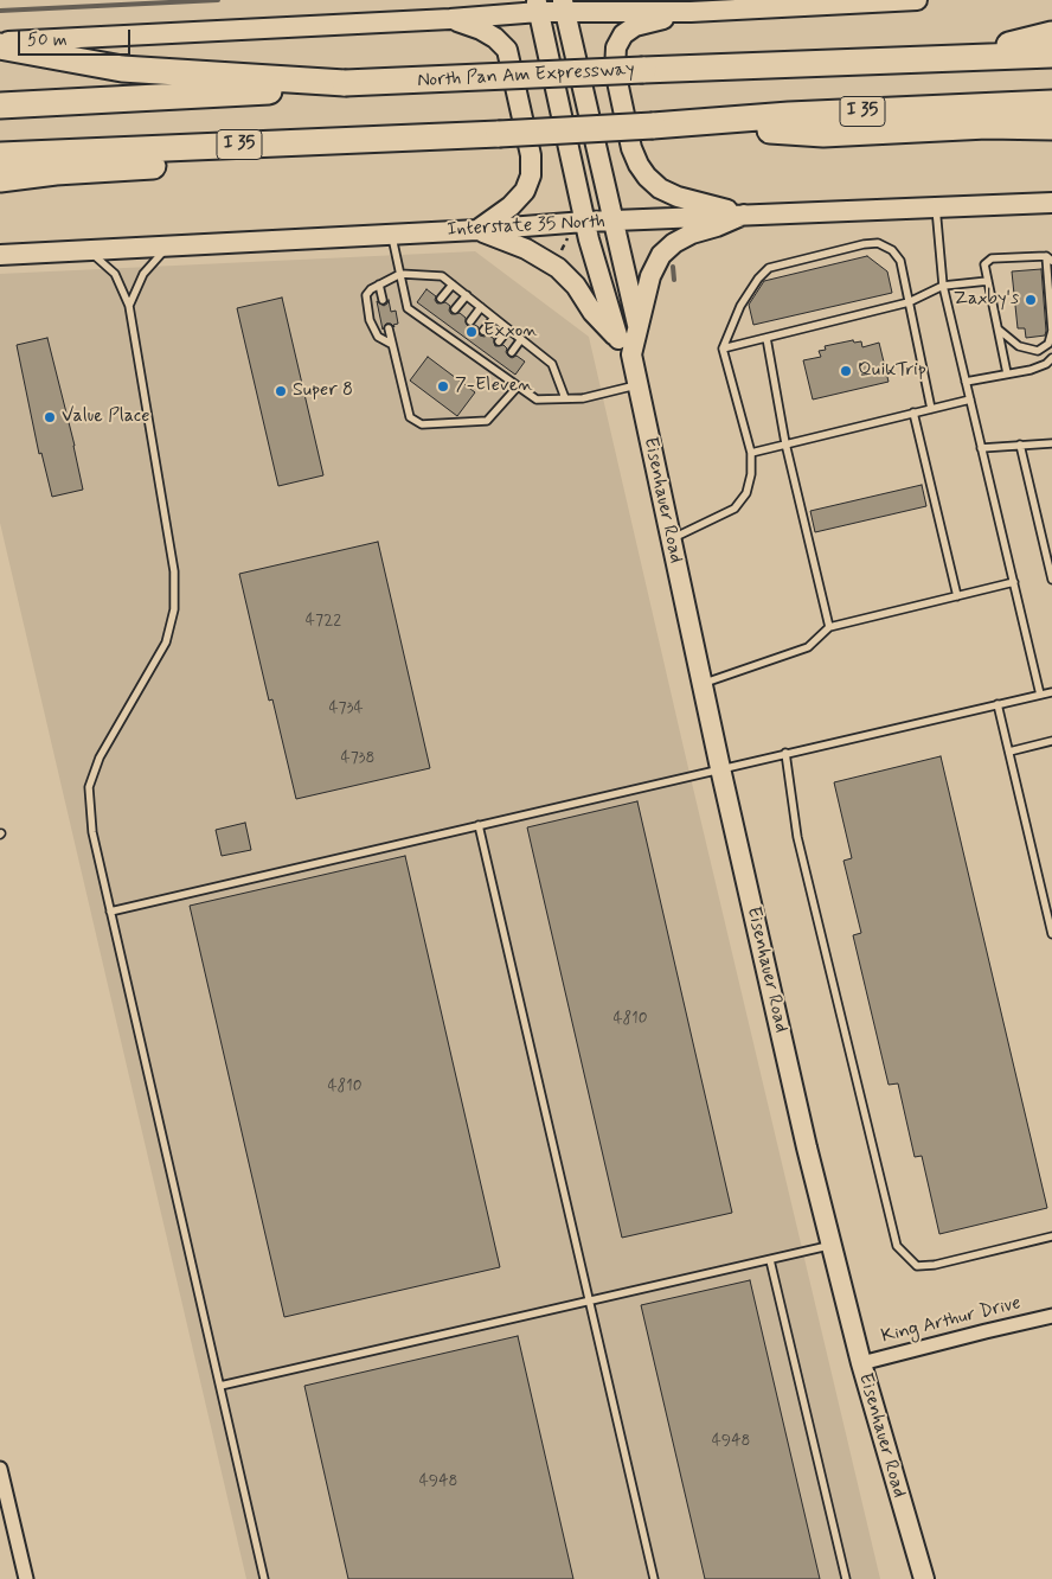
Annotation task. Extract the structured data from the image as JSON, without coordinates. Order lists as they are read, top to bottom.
{
  "streets": {
    "highway": ["North Pan Am Expressway", "I 35"],
    "main road": ["Interstate 35 North", "Eisenhauer Road"],
    "street": ["King Arthur Drive"]
  },
  "crossings": [
    ["Interstate 35 North", "Eisenhauer Road"],
    ["Eisenhauer Road", "King Arthur Drive"]
  ],
  "places": [
    "Zaxby's",
    "Exxon",
    "QuikTrip",
    "7-Eleven",
    "Super 8",
    "Value Place"
  ],
  "house_numbers": [
    "4722",
    "4734",
    "4738",
    "4810",
    "4810",
    "4948",
    "4948"
  ],
  "scale_bar": "50 m"
}
